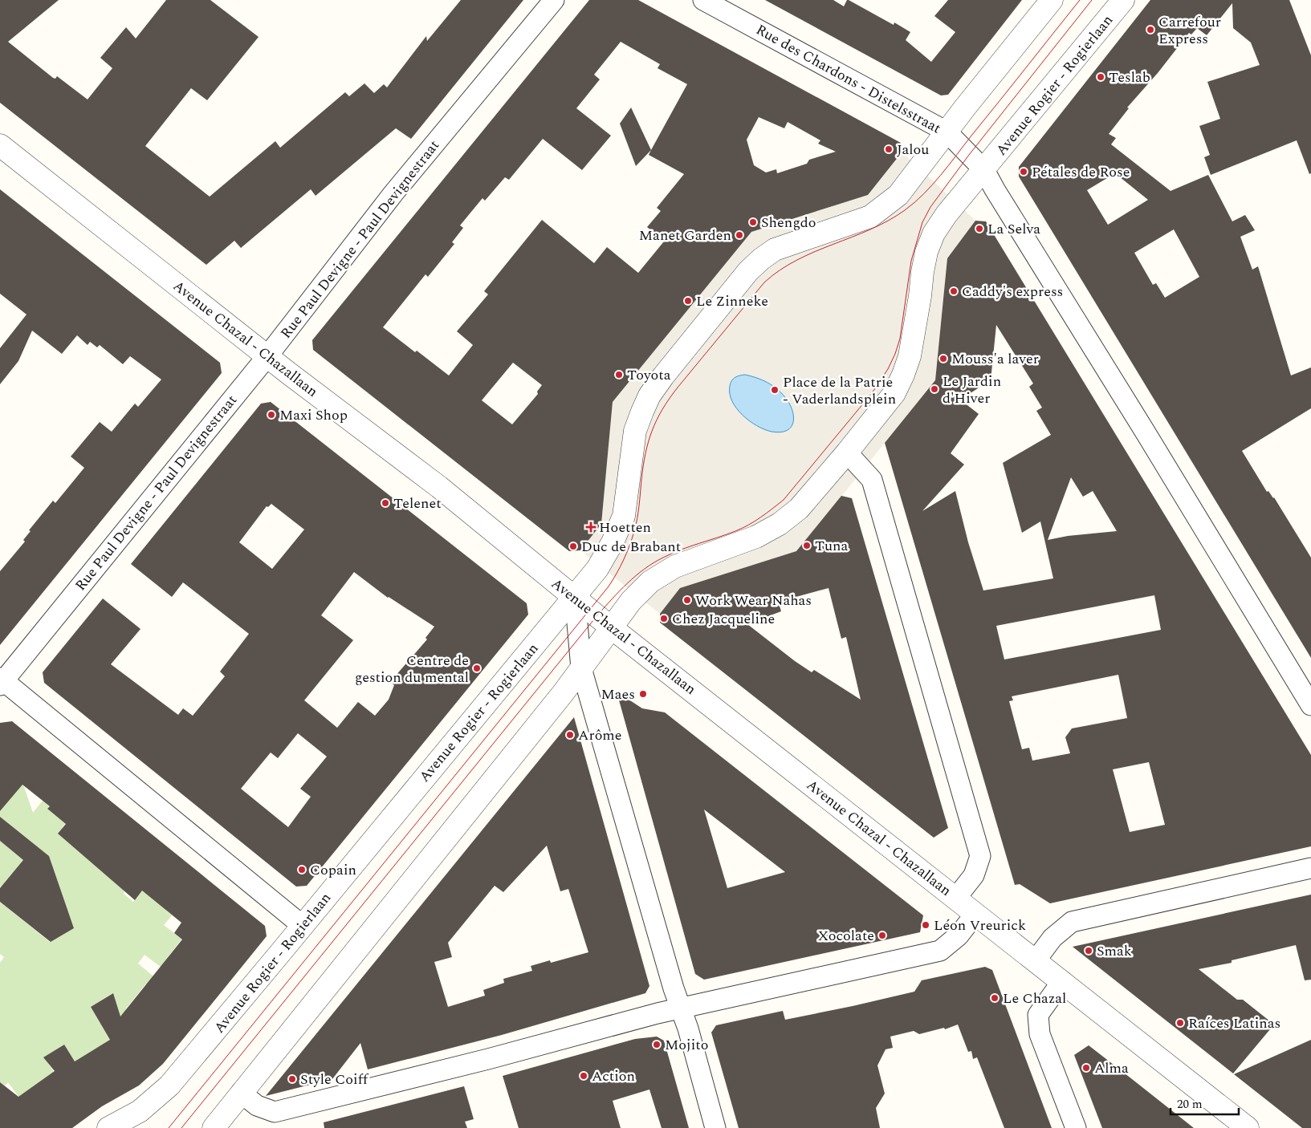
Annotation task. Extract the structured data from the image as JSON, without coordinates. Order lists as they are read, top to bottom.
{
  "streets": {
    "street": [
      "Rue des Chardons - Distelsstraat",
      "Avenue Rogier - Rogierlaan",
      "Rue Paul Devigne - Paul Devignestraat",
      "Avenue Chazal - Chazallaan"
    ]
  },
  "crossings": [
    ["Rue des Chardons - Distelsstraat", "Avenue Rogier - Rogierlaan"],
    ["Avenue Rogier - Rogierlaan", "Avenue Chazal - Chazallaan"],
    ["Rue Paul Devigne - Paul Devignestraat", "Avenue Chazal - Chazallaan"]
  ],
  "places": {
    "other": [
      "Carrefour Express",
      "Teslab",
      "Jalou",
      "Pétales de Rose",
      "Shengdo",
      "La Selva",
      "Manet Garden",
      "Caddy's express",
      "Le Zinneke",
      "Mouss'a laver",
      "Toyota",
      "Le Jardin d'Hiver",
      "Place de la Patrie - Vaderlandsplein",
      "Maxi Shop",
      "Telenet",
      "Tuna",
      "Duc de Brabant",
      "Work Wear Nahas",
      "Chez Jacqueline",
      "Centre de gestion du mental",
      "Maes",
      "Arôme",
      "Copain",
      "Léon Vreurick",
      "Xocolate",
      "Smak",
      "Le Chazal",
      "Raíces Latinas",
      "Mojito",
      "Alma",
      "Action",
      "Style Coiff"
    ],
    "health": ["Hoetten"]
  },
  "scale_bar": "20 m"
}
